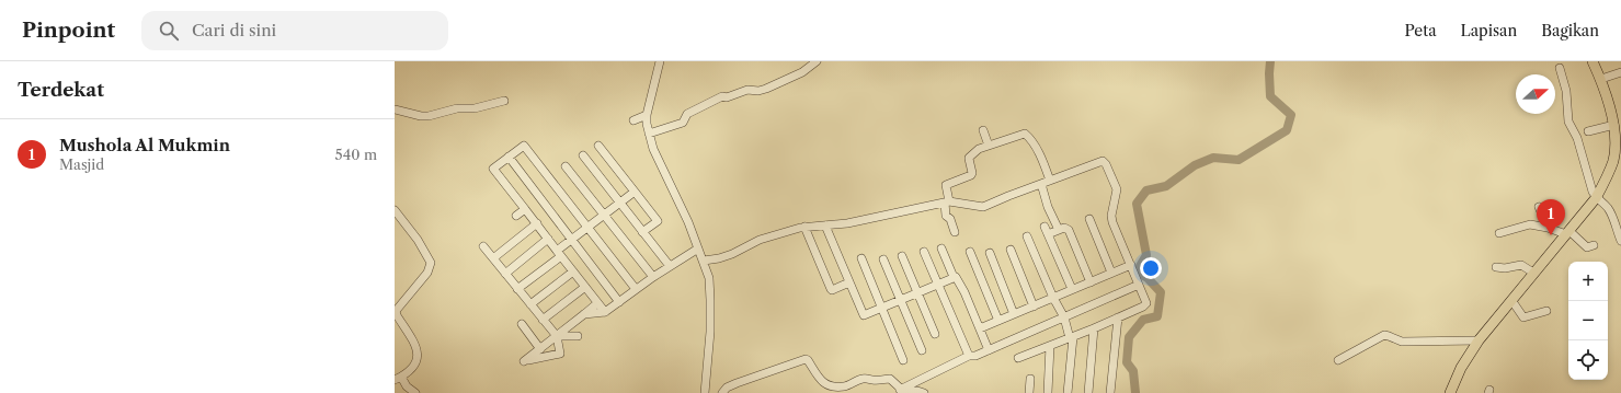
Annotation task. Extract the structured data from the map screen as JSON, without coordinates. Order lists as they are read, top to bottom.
{
  "north": "right",
  "page": {
    "header": "Pinpoint",
    "search": "Cari di sini",
    "nav": ["Peta", "Lapisan", "Bagikan"],
    "heading": "Terdekat",
    "list": [
      {
        "mark": "1",
        "name": "Mushola Al Mukmin",
        "note": "Masjid",
        "value": "540 m"
      }
    ],
    "pins": "1",
    "map_buttons": ["+", "−"]
  }
}
